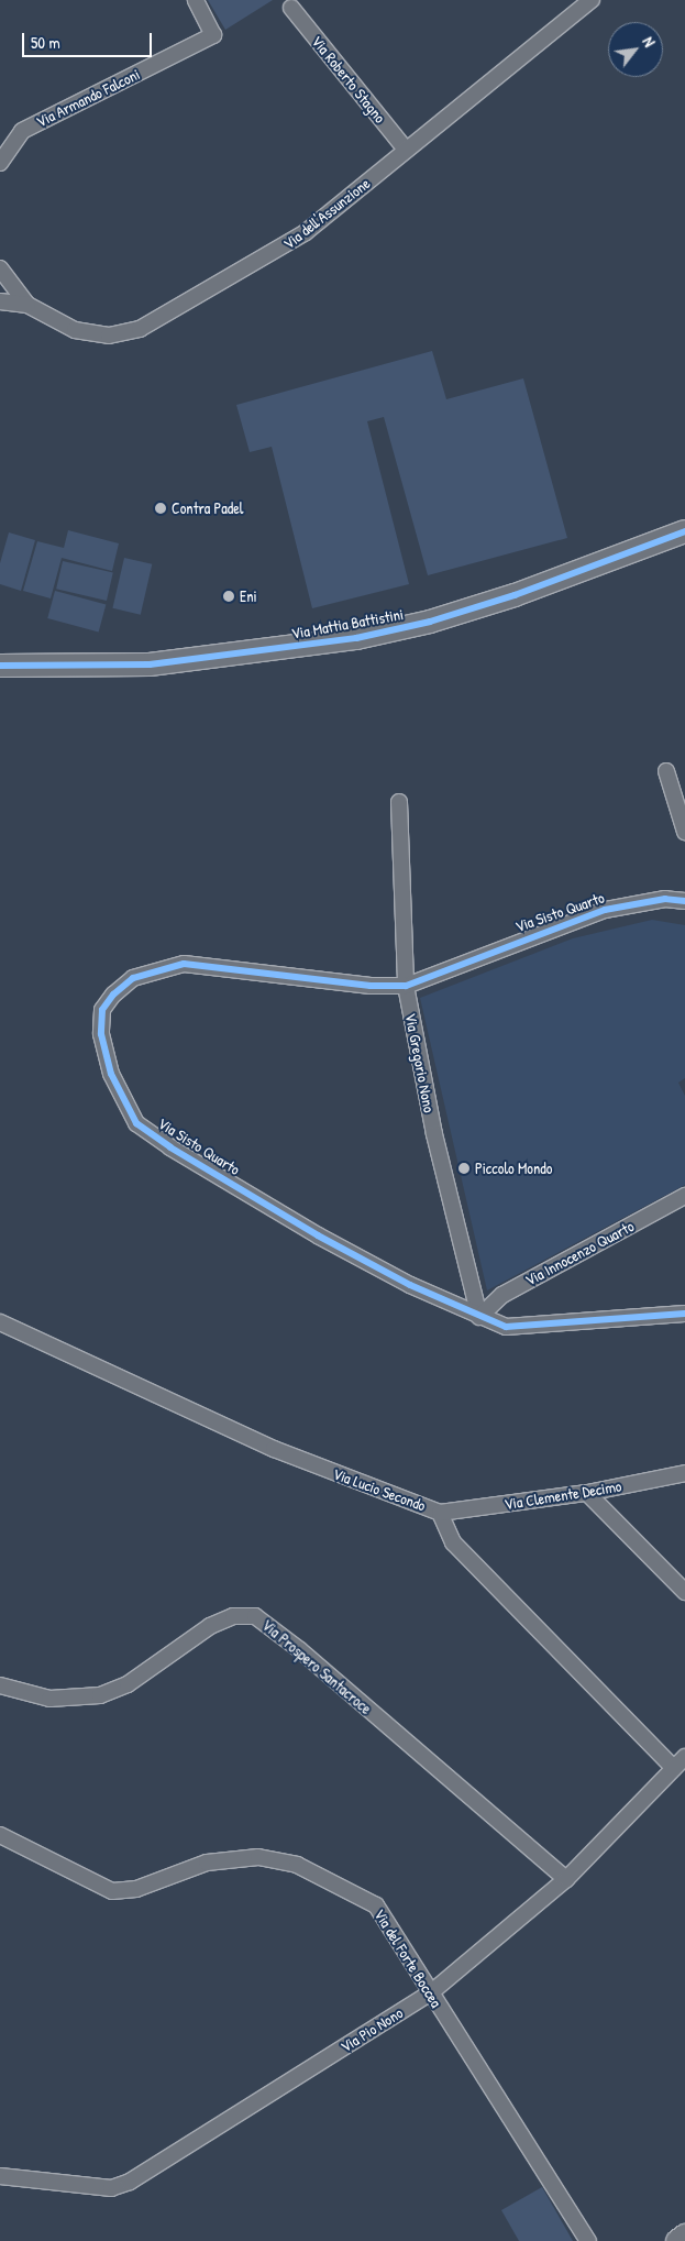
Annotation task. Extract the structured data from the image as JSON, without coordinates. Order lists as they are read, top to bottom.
{
  "streets": {
    "main road": ["Via Mattia Battistini"],
    "street": [
      "Via Roberto Stagno",
      "Via Armando Falconi",
      "Via dell'Assunzione",
      "Via Sisto Quarto",
      "Via Gregorio Nono",
      "Via Innocenzo Quarto",
      "Via Lucio Secondo",
      "Via Clemente Decimo",
      "Via Prospero Santacroce",
      "Via del Forte Boccea",
      "Via Pio Nono"
    ]
  },
  "crossings": [
    ["Via Roberto Stagno", "Via dell'Assunzione"],
    ["Via Sisto Quarto", "Via Gregorio Nono"],
    ["Via Sisto Quarto", "Via Innocenzo Quarto"],
    ["Via Gregorio Nono", "Via Innocenzo Quarto"],
    ["Via Lucio Secondo", "Via Clemente Decimo"],
    ["Via Lucio Secondo", "Via Pio Nono"],
    ["Via Prospero Santacroce", "Via Pio Nono"],
    ["Via del Forte Boccea", "Via Pio Nono"]
  ],
  "places": ["Contra Padel", "Eni", "Piccolo Mondo"],
  "scale_bar": "50 m",
  "north": "top right"
}
